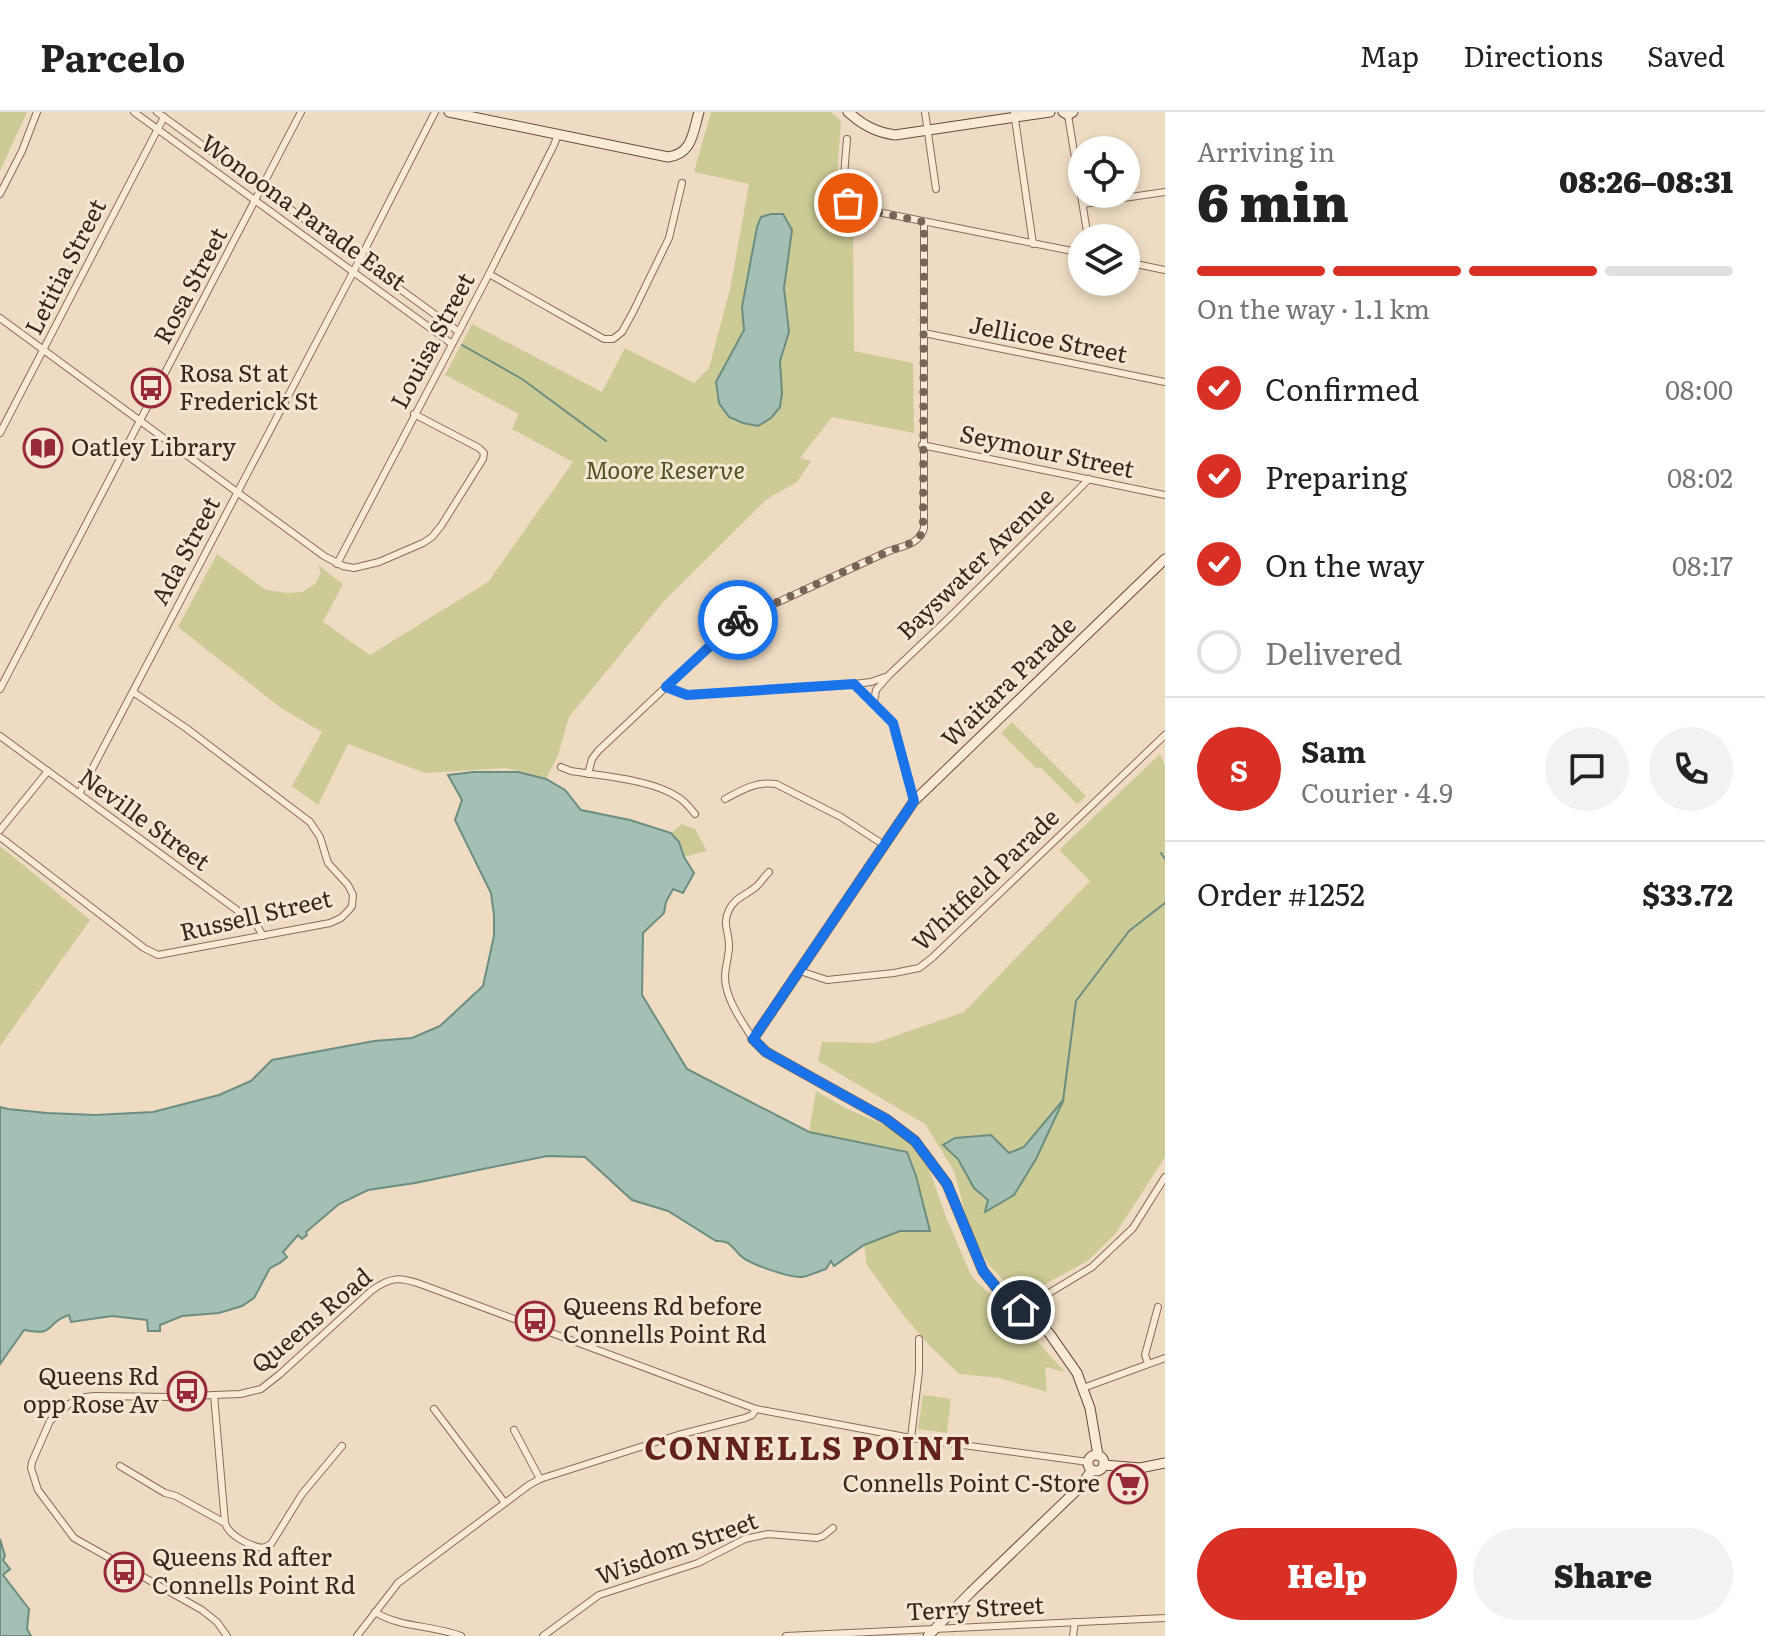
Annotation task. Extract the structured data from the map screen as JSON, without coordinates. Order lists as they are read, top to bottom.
{
  "streets": {
    "street": [
      "Wonoona Parade East",
      "Letitia Street",
      "Rosa Street",
      "Jellicoe Street",
      "Louisa Street",
      "Seymour Street",
      "Ada Street",
      "Bayswater Avenue",
      "Waitara Parade",
      "Neville Street",
      "Whitfield Parade",
      "Russell Street",
      "Queens Road",
      "Wisdom Street",
      "Terry Street"
    ]
  },
  "crossings": [
    ["Wonoona Parade East", "Letitia Street"],
    ["Wonoona Parade East", "Rosa Street"],
    ["Wonoona Parade East", "Louisa Street"],
    ["Wonoona Parade East", "Ada Street"],
    ["Seymour Street", "Bayswater Avenue"],
    ["Ada Street", "Neville Street"],
    ["Ada Street", "Russell Street"],
    ["Waitara Parade", "Whitfield Parade"],
    ["Neville Street", "Russell Street"]
  ],
  "districts": ["CONNELLS POINT"],
  "parks": ["Moore Reserve"],
  "places": {
    "bus stop": [
      "Rosa St at Frederick St",
      "Queens Rd before Connells Point Rd",
      "Queens Rd opp Rose Av",
      "Queens Rd after Connells Point Rd"
    ],
    "library": ["Oatley Library"],
    "supermarket": ["Connells Point C-Store"]
  },
  "page": {
    "header": "Parcelo",
    "nav": ["Map", "Directions", "Saved"],
    "heading": ["6 min", "Arriving in", "08:26–08:31"],
    "panel": [
      "Sam",
      "Courier · 4.9",
      "Order #1252",
      "$33.72"
    ],
    "bar": "On the way · 1.1 km",
    "list": [
      ["Confirmed", "08:00"],
      ["Preparing", "08:02"],
      ["On the way", "08:17"],
      "Delivered"
    ],
    "round": "S",
    "buttons": ["Help", "Share"]
  }
}
